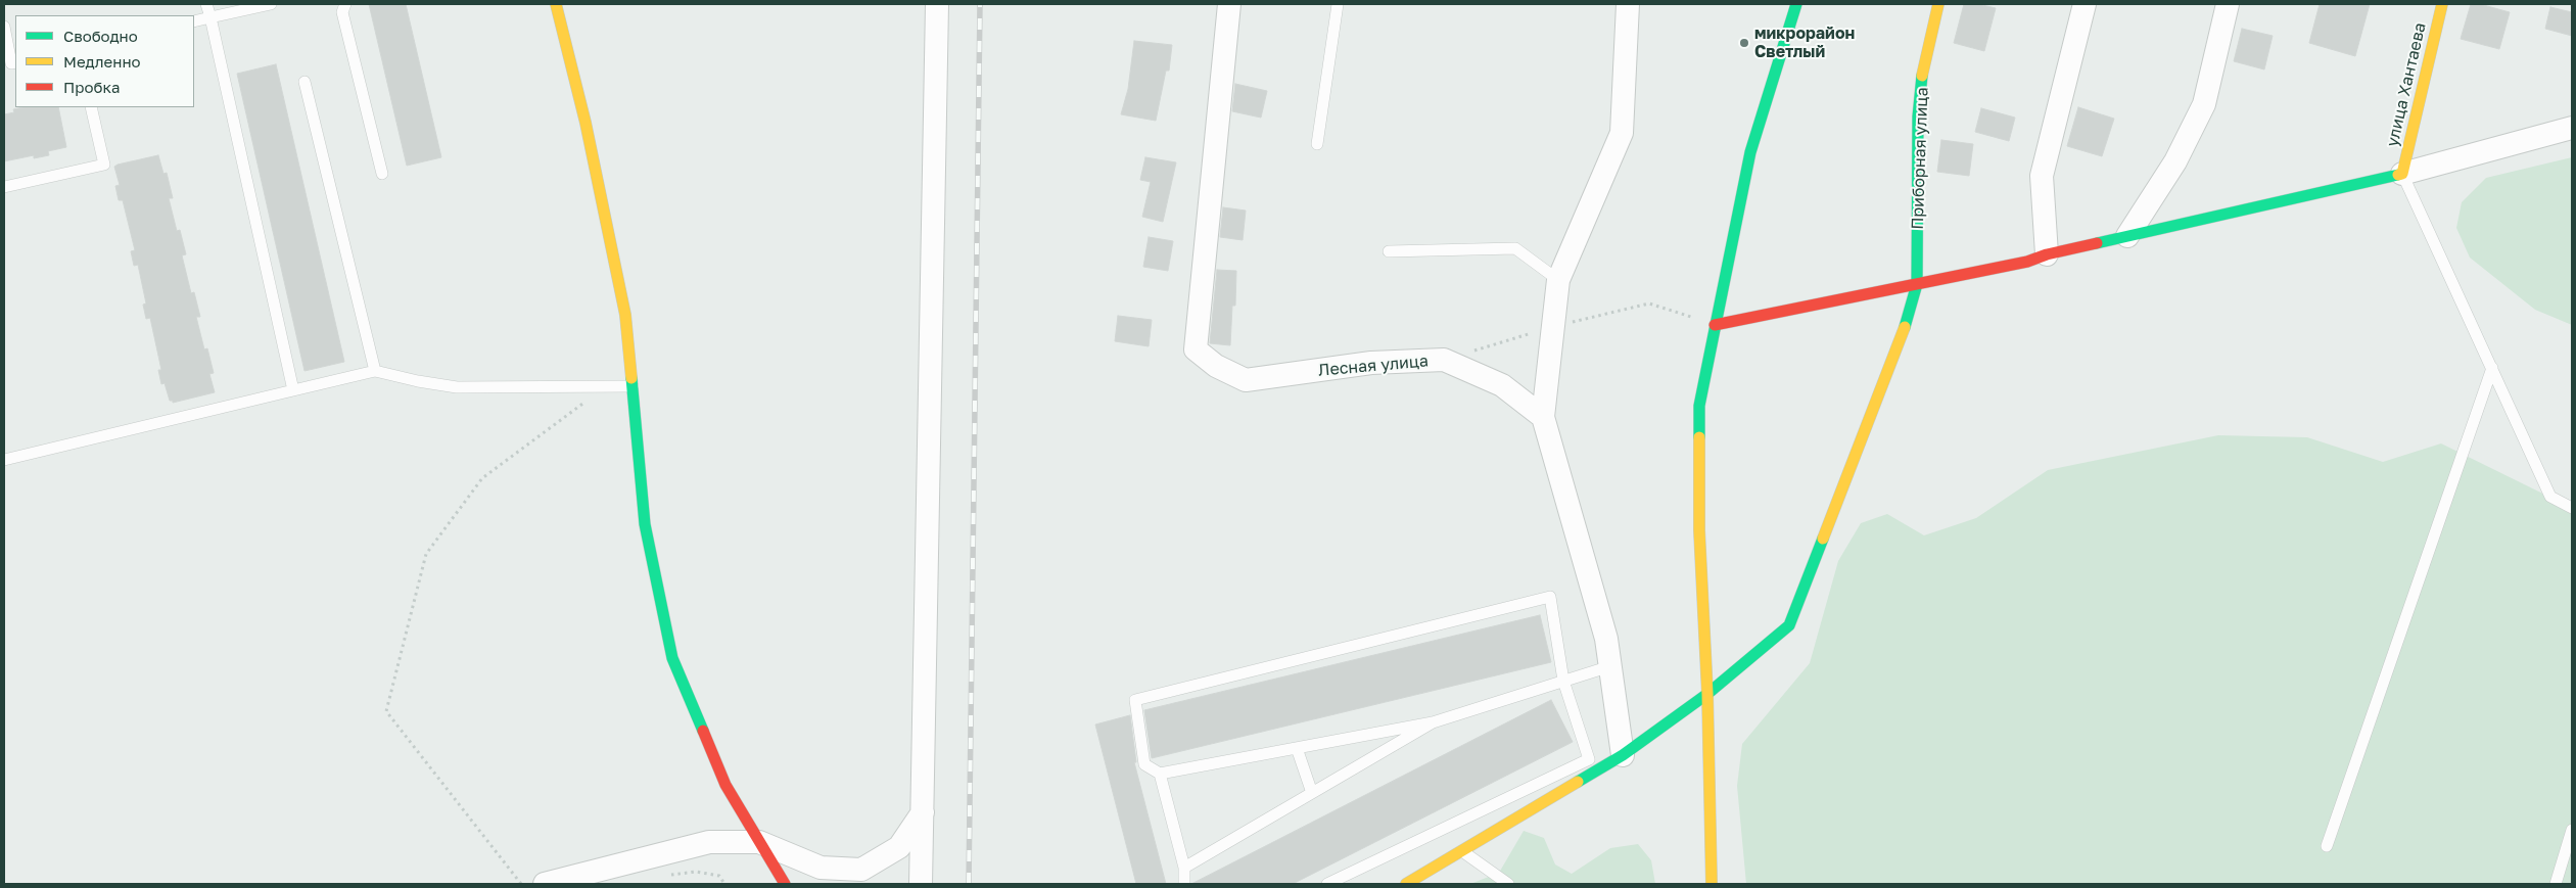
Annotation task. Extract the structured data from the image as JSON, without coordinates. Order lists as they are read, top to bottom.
{
  "streets": {
    "street": ["улица Хантаева", "Приборная улица", "Лесная улица"]
  },
  "places": ["микрорайон Светлый"],
  "legend": ["Свободно", "Медленно", "Пробка"]
}
